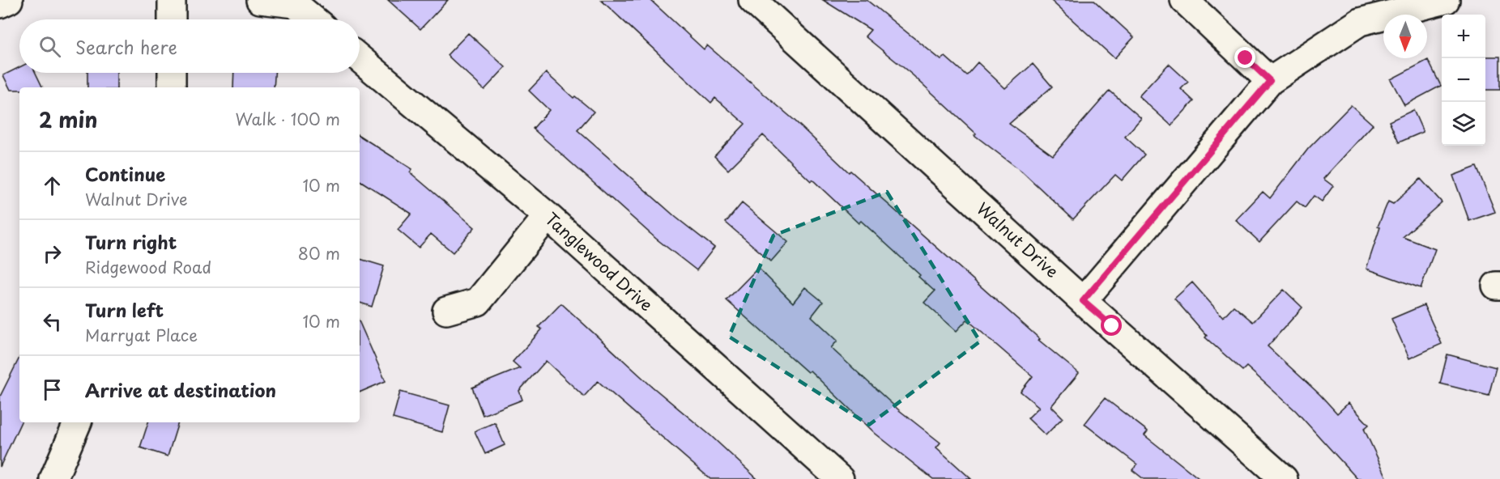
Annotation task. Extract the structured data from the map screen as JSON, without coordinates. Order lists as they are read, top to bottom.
{
  "streets": {
    "street": ["Walnut Drive", "Tanglewood Drive"]
  },
  "north": "bottom",
  "page": {
    "map_buttons": ["+", "−"],
    "search": "Search here",
    "heading": ["2 min", "Walk · 100 m"],
    "list": [
      ["Continue", "Walnut Drive", "10 m"],
      ["Turn right", "Ridgewood Road", "80 m"],
      ["Turn left", "Marryat Place", "10 m"],
      "Arrive at destination"
    ]
  }
}
